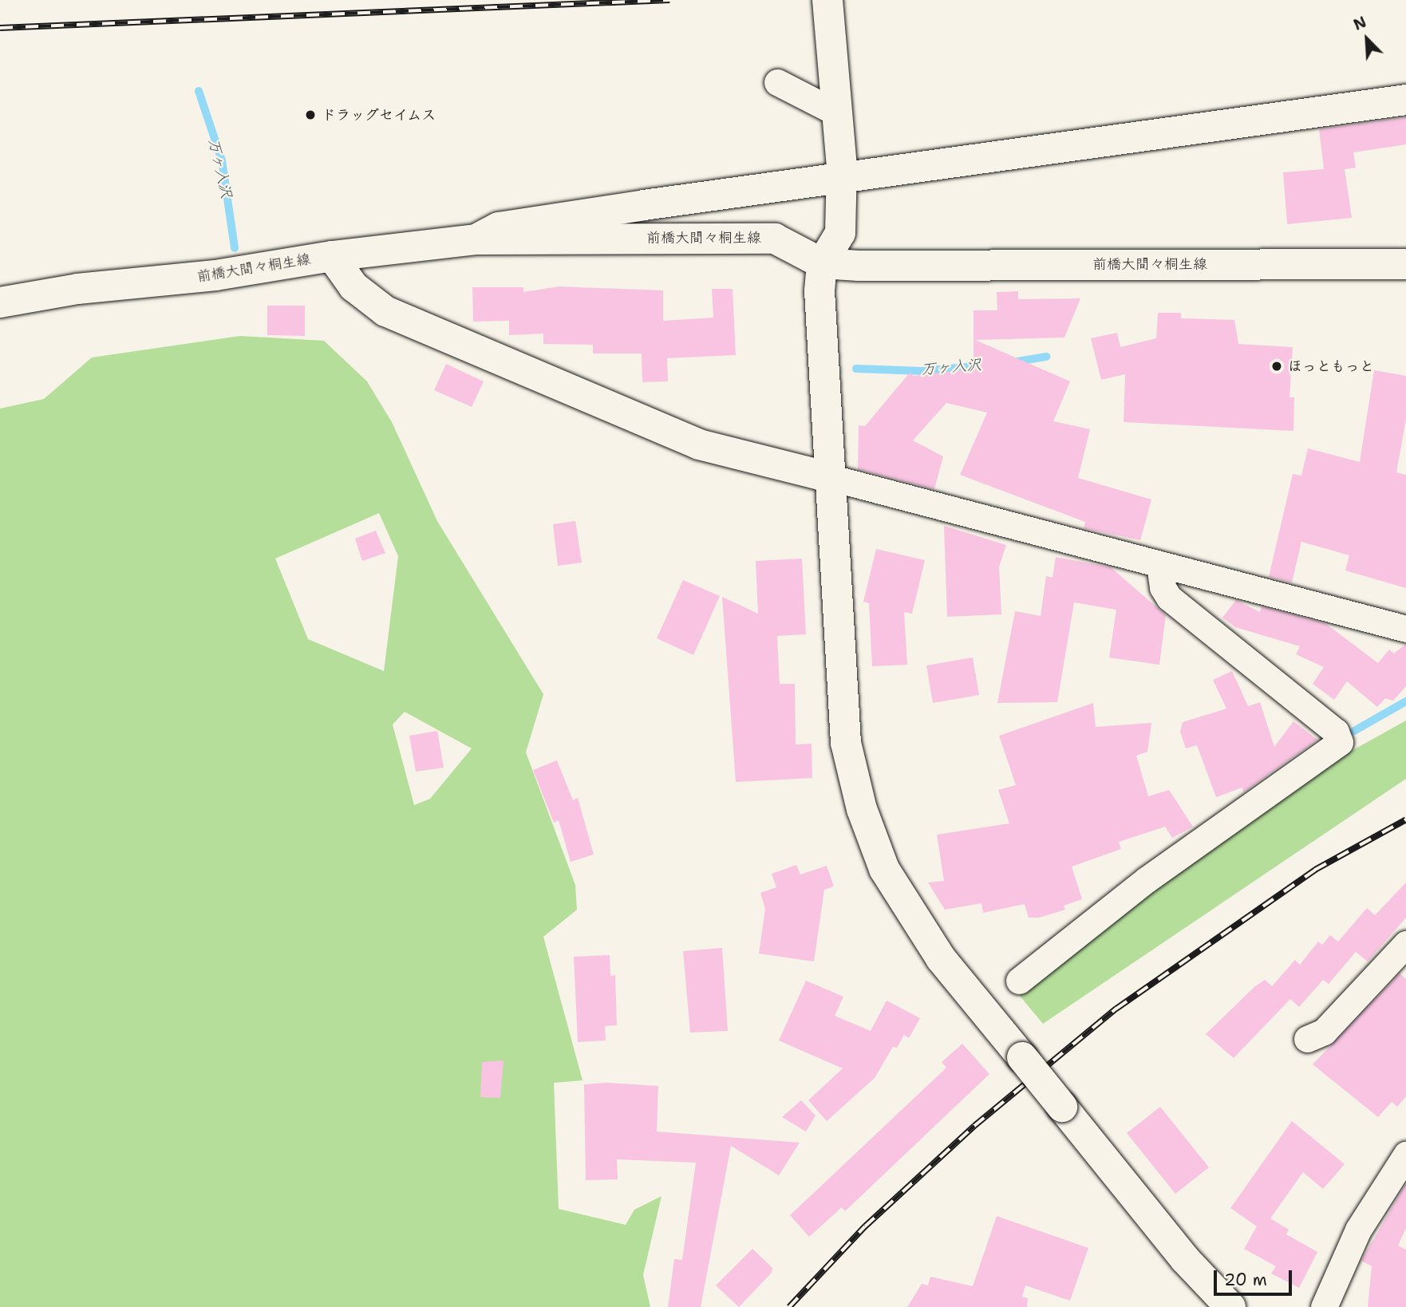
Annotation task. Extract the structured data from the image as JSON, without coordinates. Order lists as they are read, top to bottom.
{
  "streets": {
    "street": ["前橋大間々桐生線"]
  },
  "water": ["万ヶ入沢"],
  "places": ["ドラッグセイムス", "ほっともっと"],
  "scale_bar": "20 m",
  "north": "top left"
}
